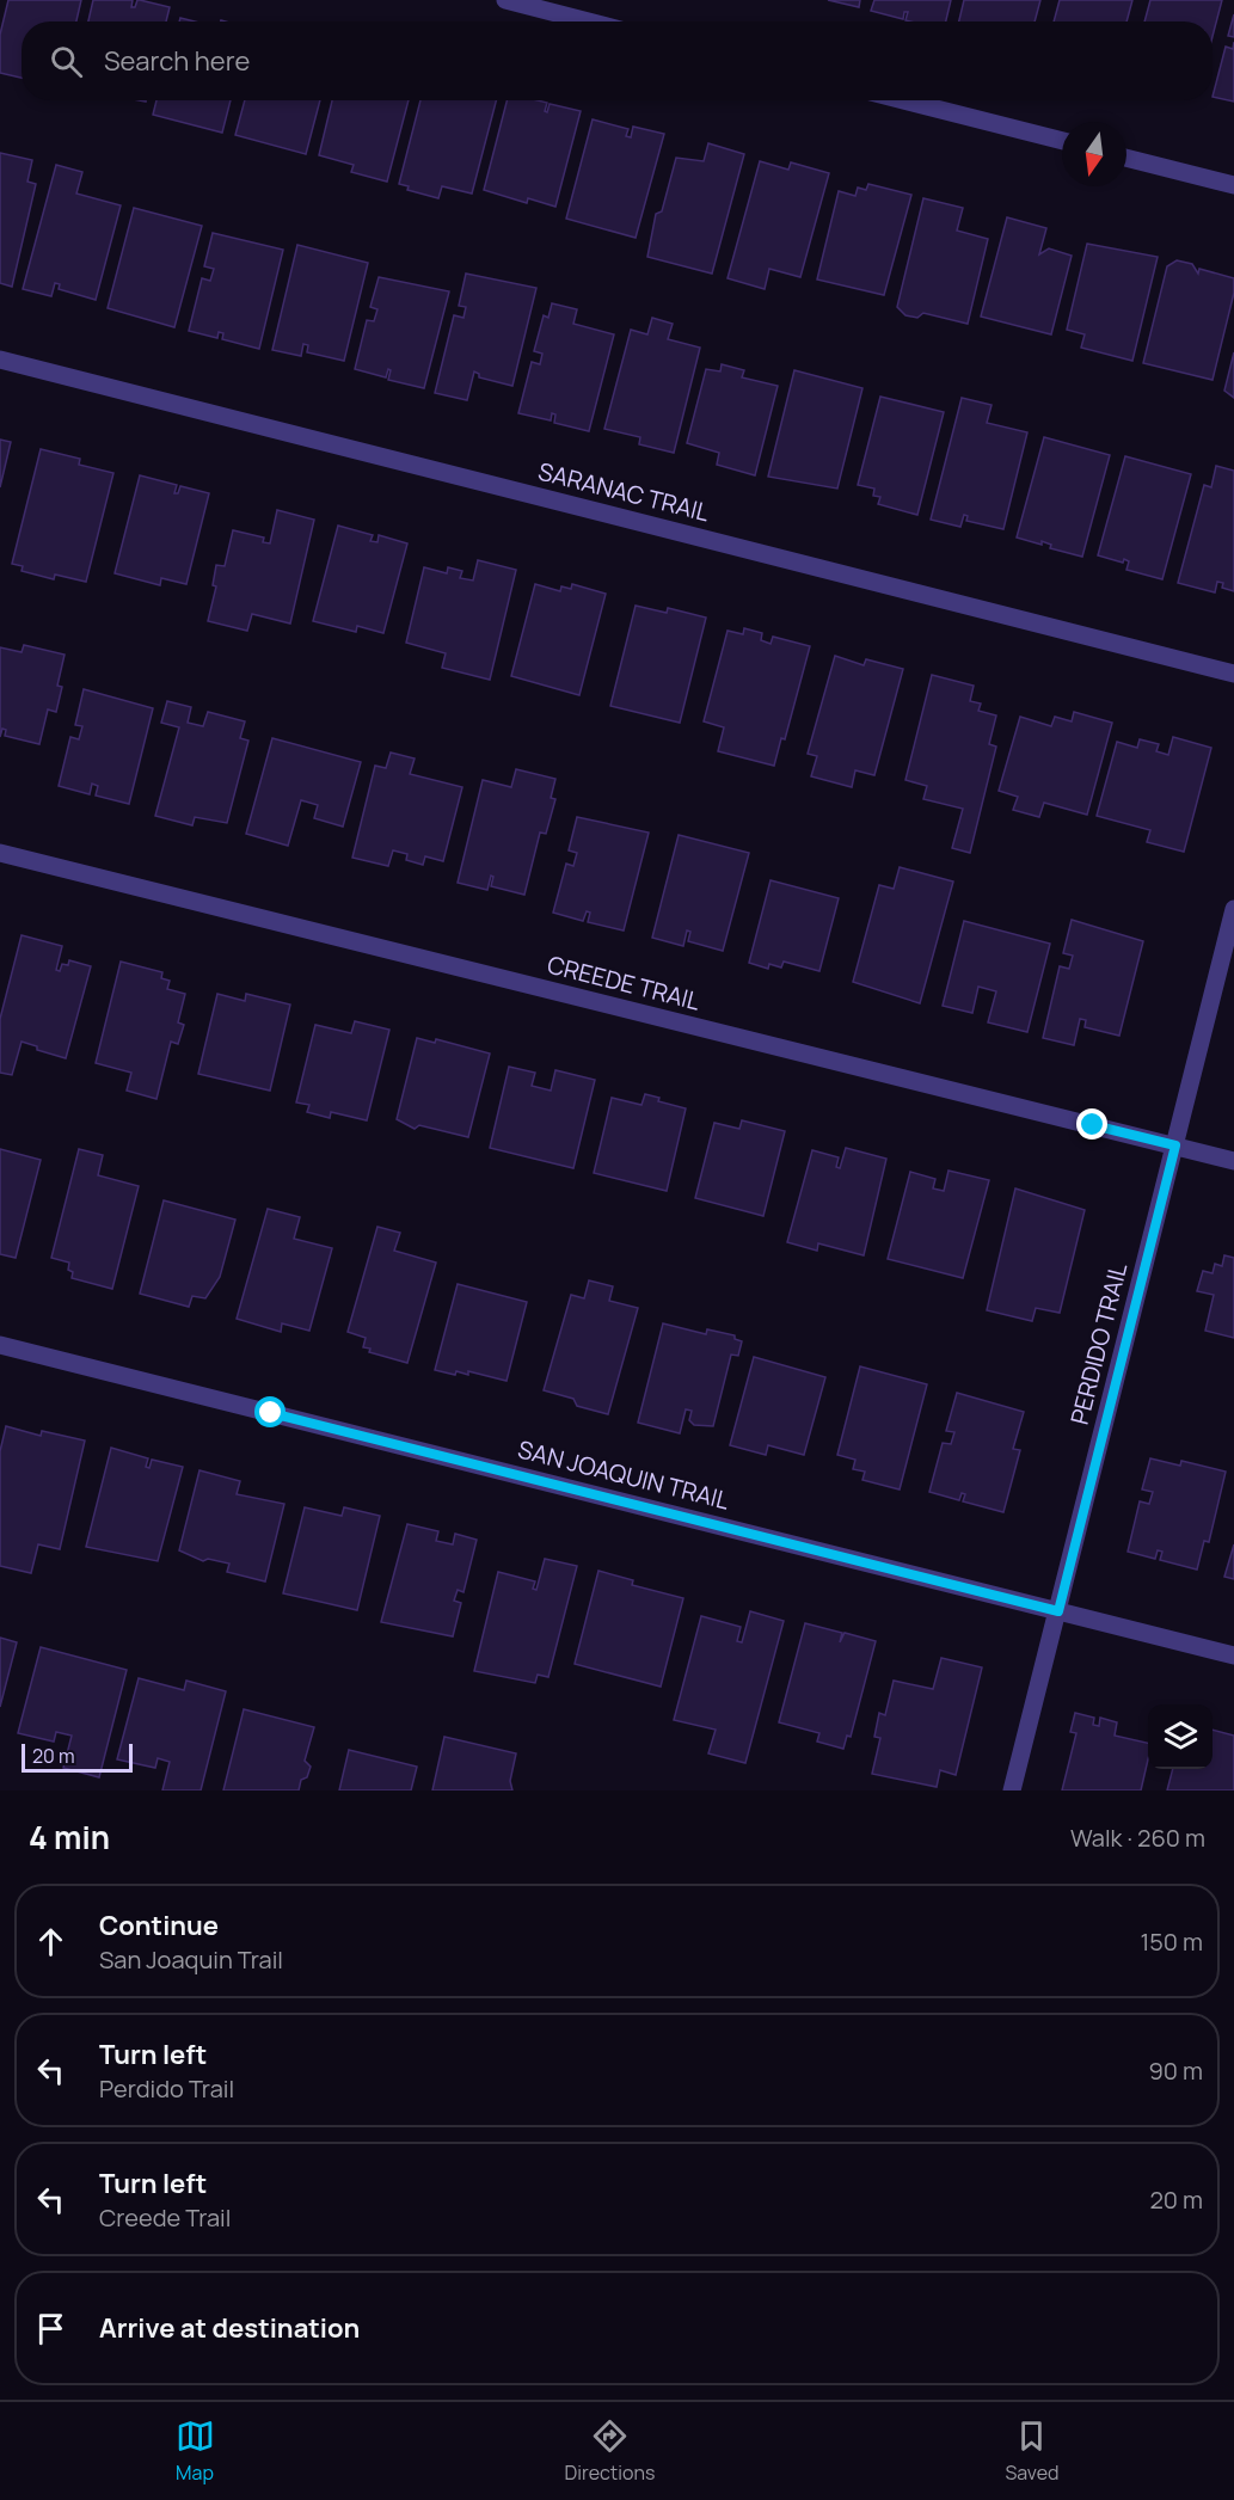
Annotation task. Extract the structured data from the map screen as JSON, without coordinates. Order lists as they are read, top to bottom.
{
  "streets": {
    "street": [
      "SARANAC TRAIL",
      "CREEDE TRAIL",
      "PERDIDO TRAIL",
      "SAN JOAQUIN TRAIL"
    ]
  },
  "crossings": [
    ["CREEDE TRAIL", "PERDIDO TRAIL"],
    ["PERDIDO TRAIL", "SAN JOAQUIN TRAIL"]
  ],
  "scale_bar": "20 m",
  "north": "bottom",
  "page": {
    "search": "Search here",
    "scale": "20 m",
    "heading": ["4 min", "Walk · 260 m"],
    "list": [
      ["Continue", "San Joaquin Trail", "150 m"],
      ["Turn left", "Perdido Trail", "90 m"],
      ["Turn left", "Creede Trail", "20 m"],
      "Arrive at destination"
    ],
    "nav": ["Map", "Directions", "Saved"]
  }
}
